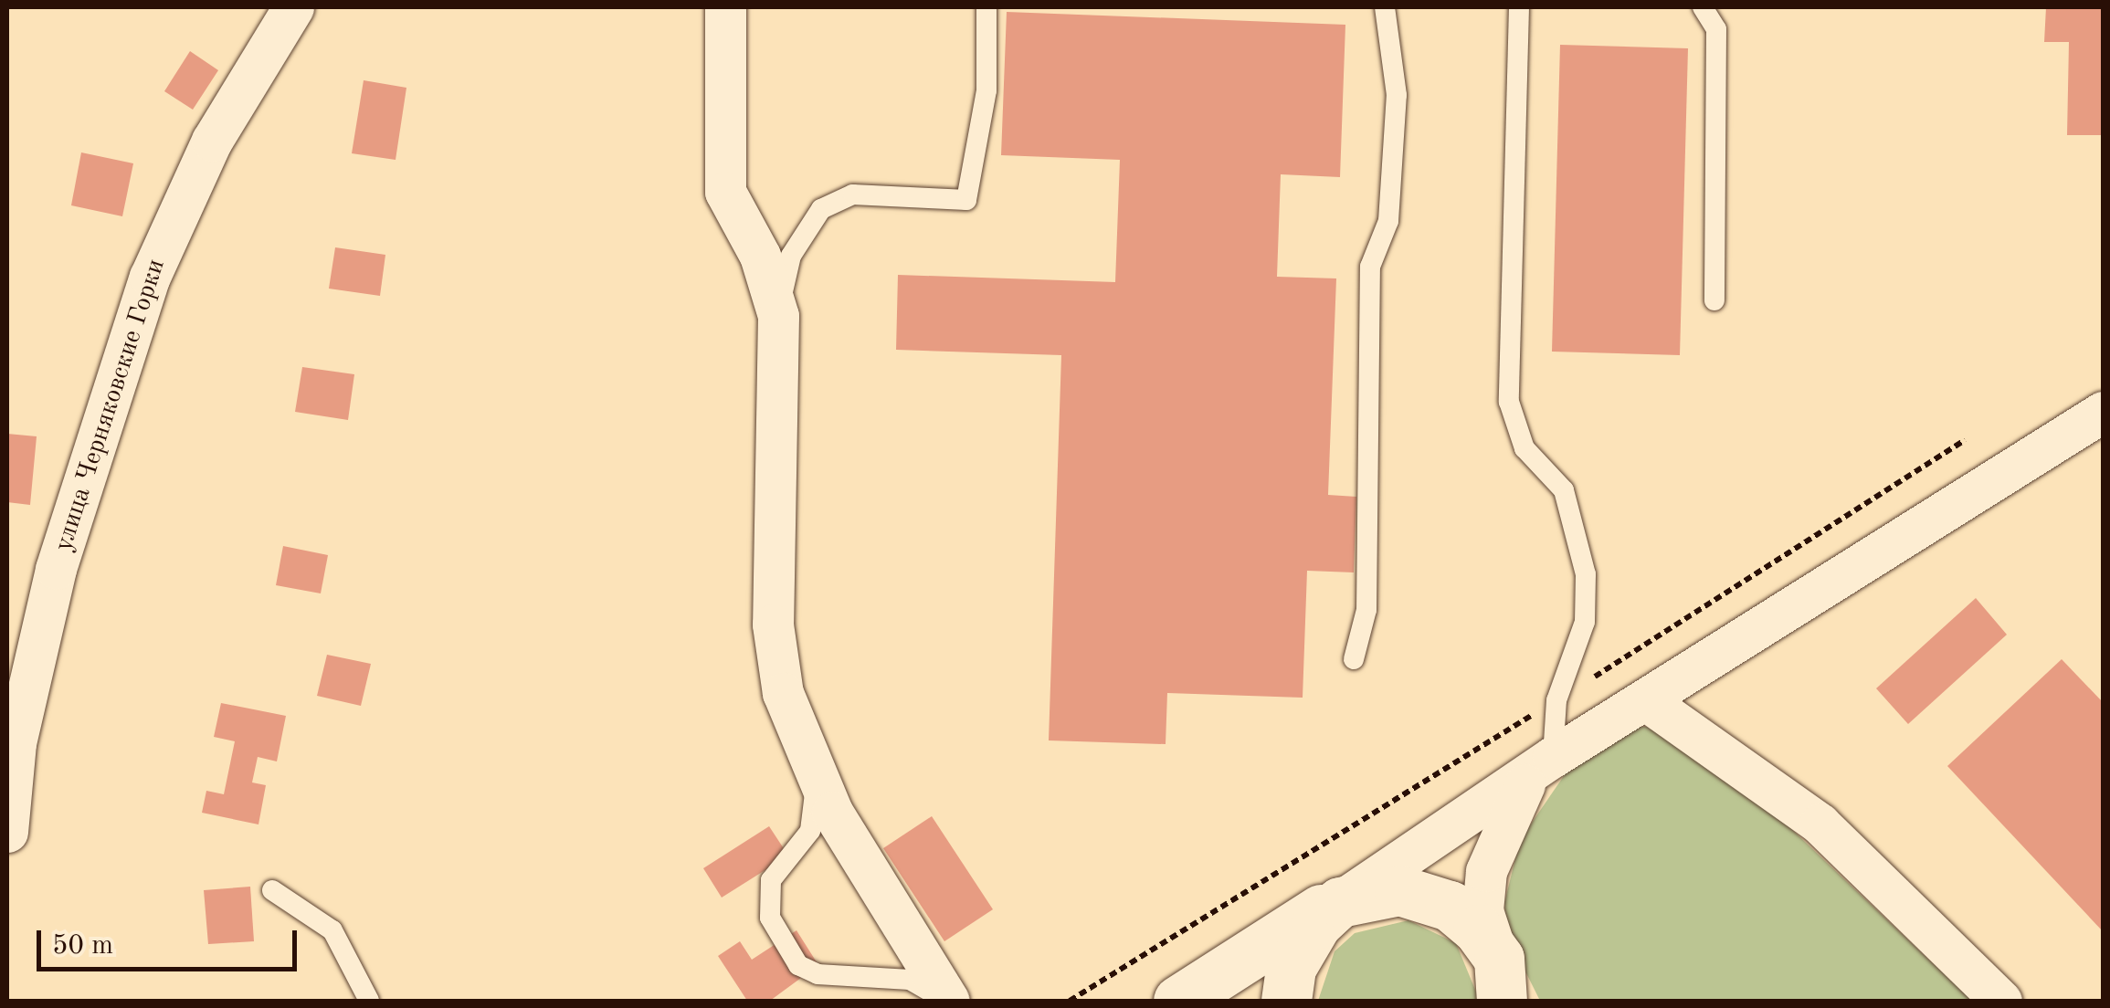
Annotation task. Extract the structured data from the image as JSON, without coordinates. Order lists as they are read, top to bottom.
{
  "streets": {
    "street": ["улица Черняковские Горки"]
  },
  "scale_bar": "50 m"
}
